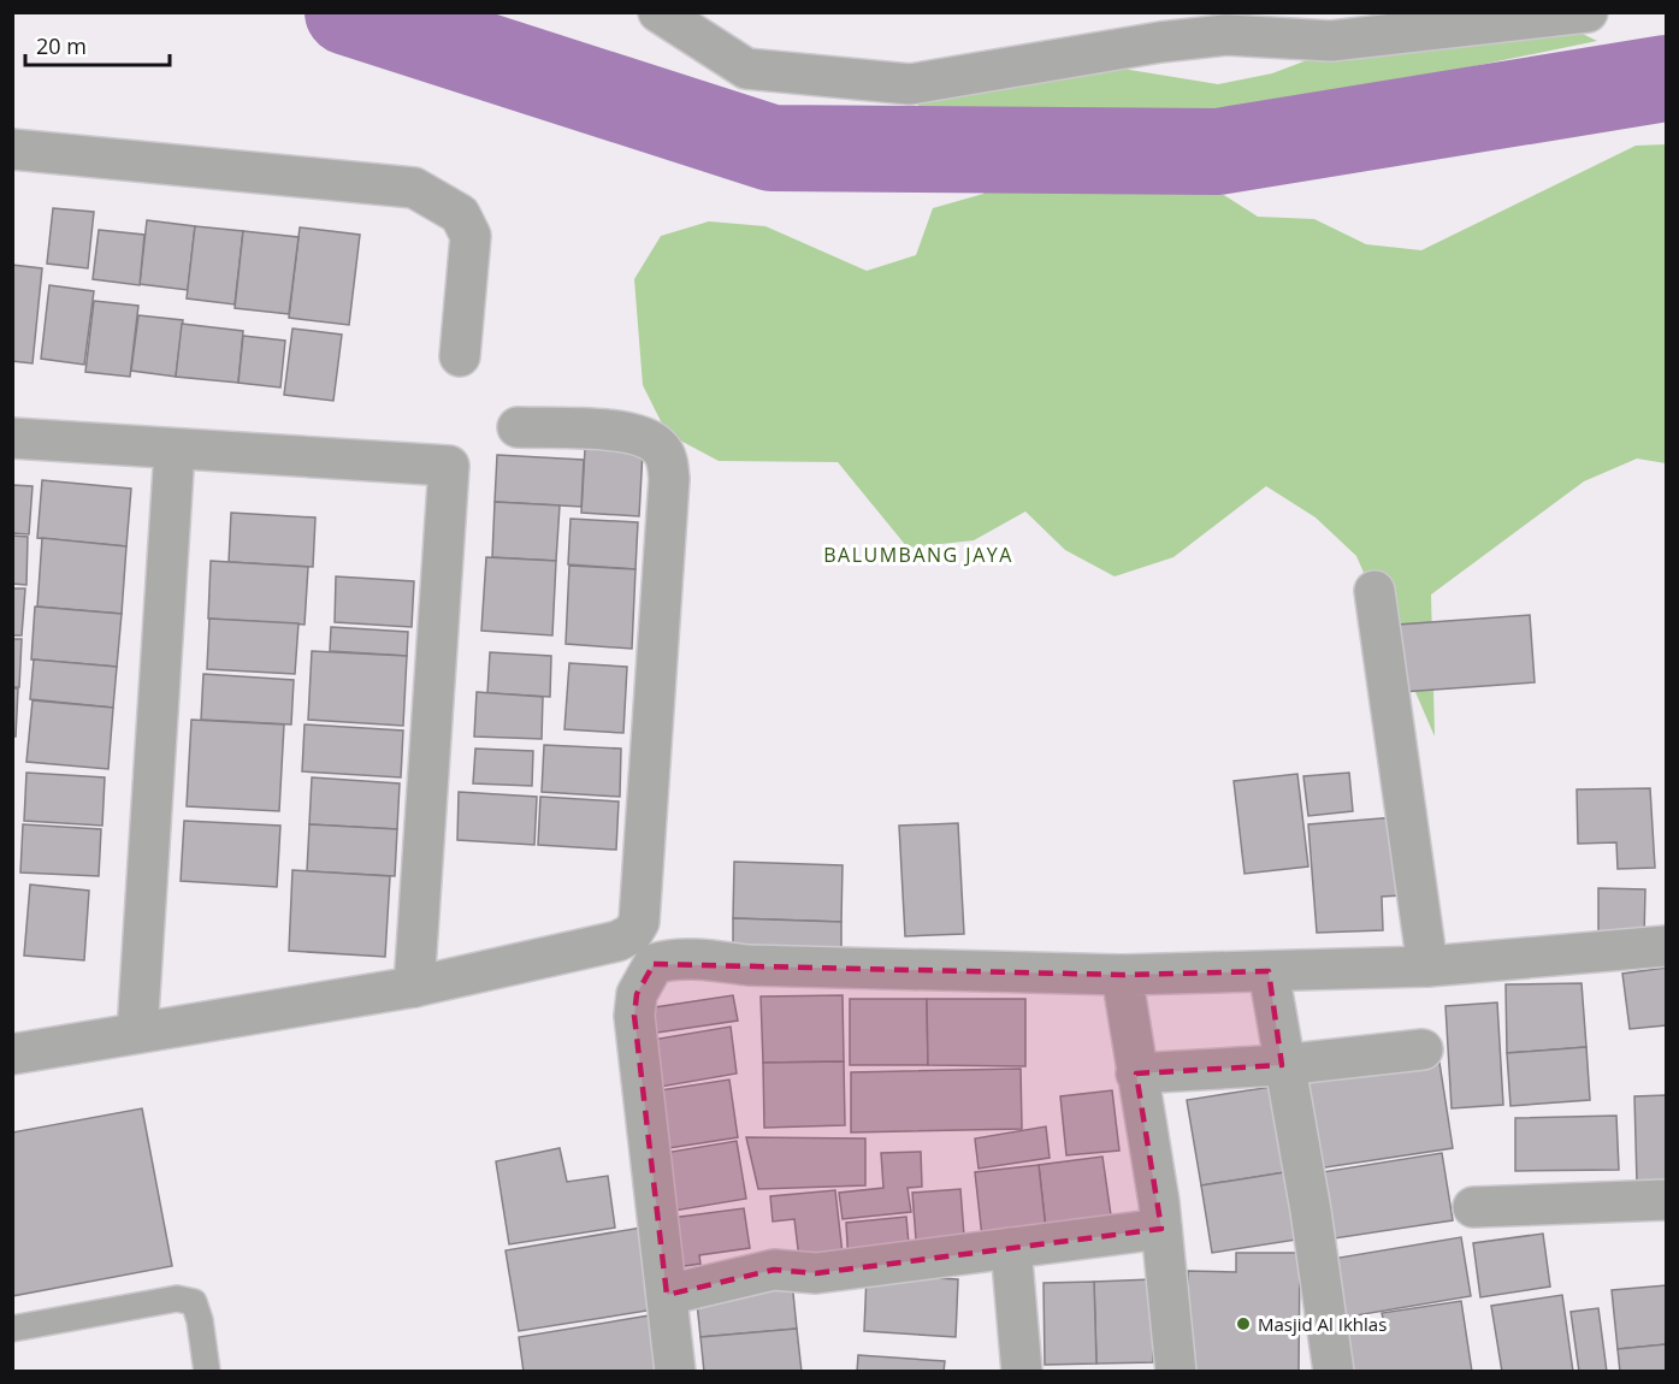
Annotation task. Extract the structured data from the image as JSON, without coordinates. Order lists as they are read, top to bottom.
{
  "districts": ["BALUMBANG JAYA"],
  "places": ["Masjid Al Ikhlas"],
  "scale_bar": "20 m"
}
